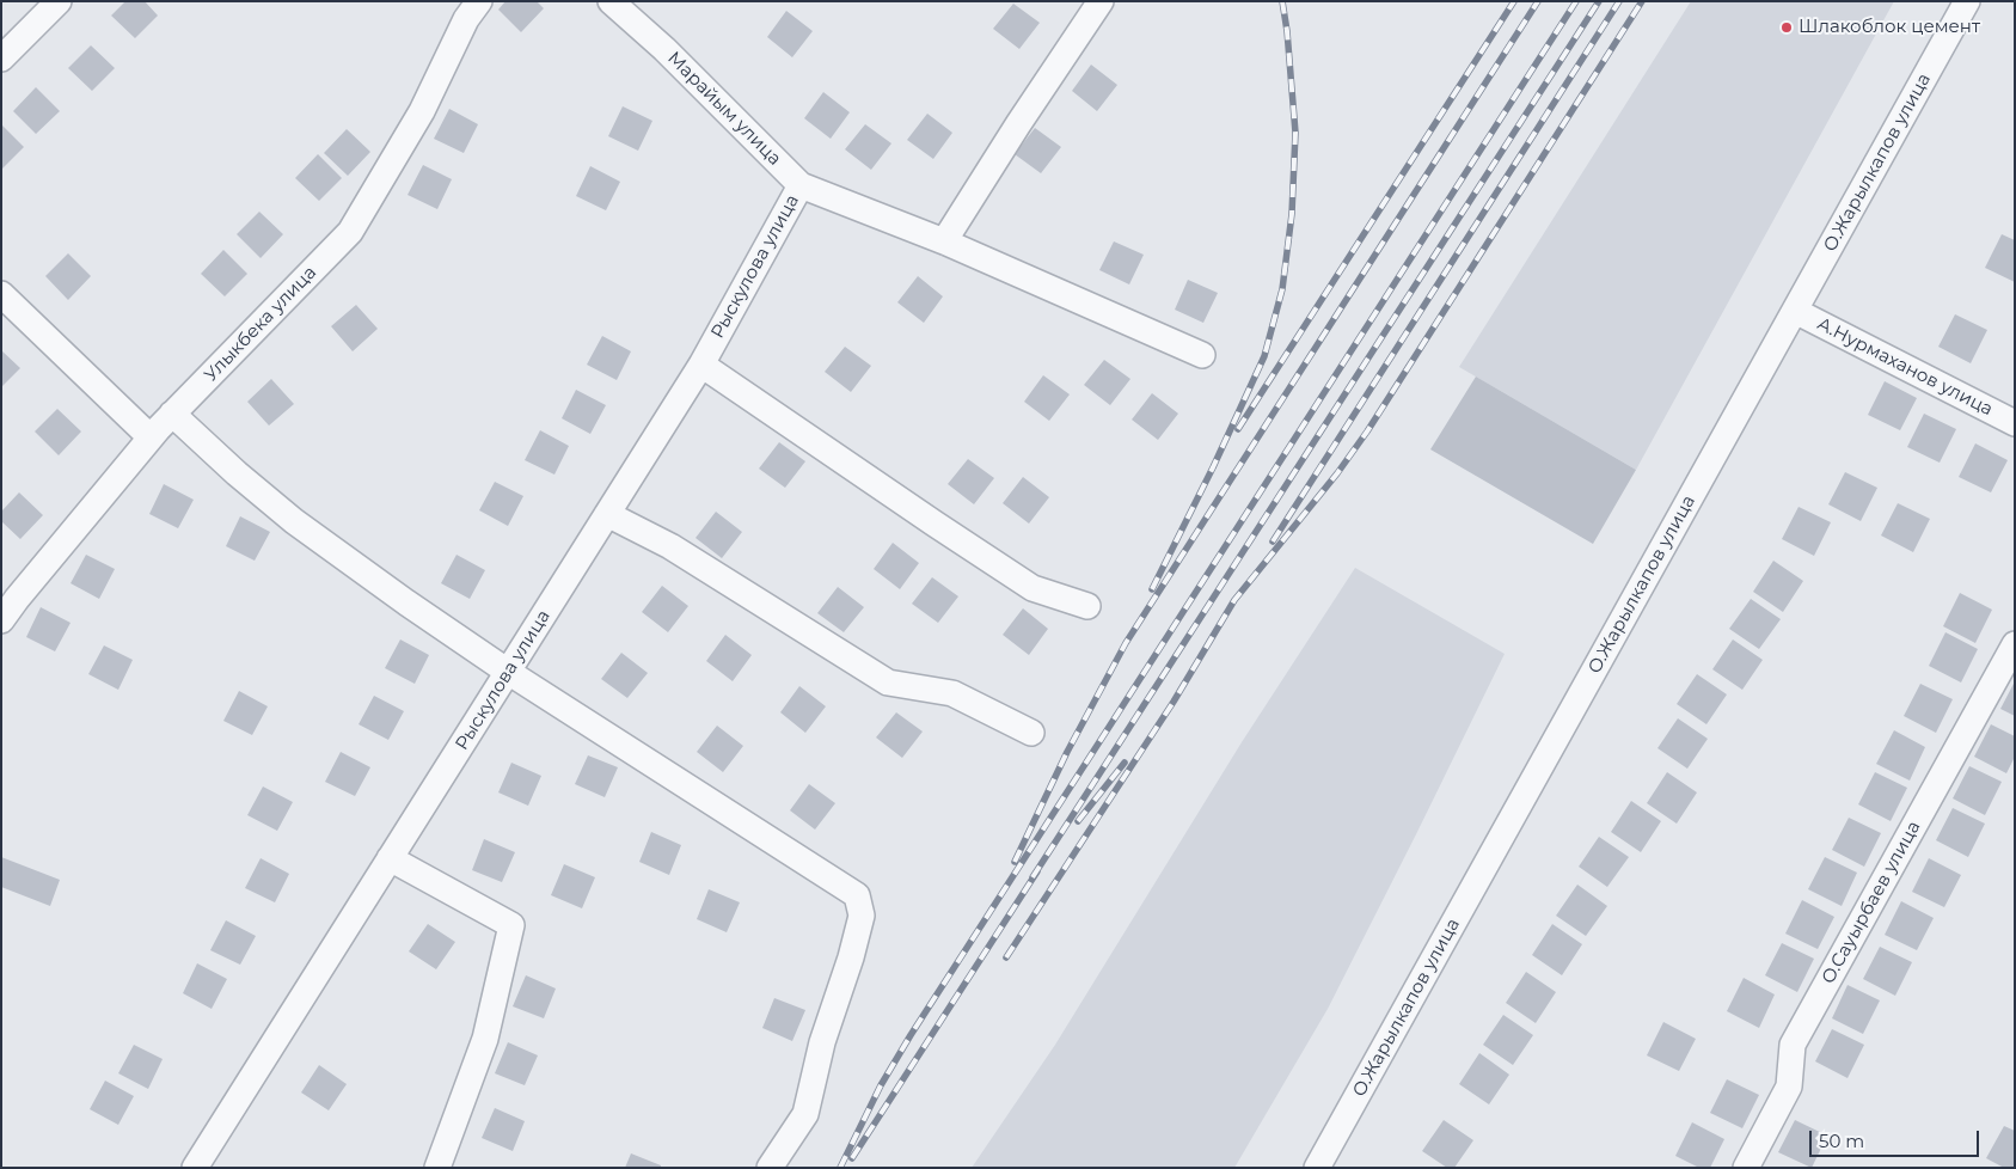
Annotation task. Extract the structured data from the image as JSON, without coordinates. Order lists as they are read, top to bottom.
{
  "streets": {
    "street": [
      "Марайым улица",
      "О.Жарылкапов улица",
      "Рыскулова улица",
      "Улыкбека улица",
      "А.Нурмаханов улица",
      "О.Сауырбаев улица"
    ]
  },
  "crossings": [
    ["Марайым улица", "Рыскулова улица"],
    ["О.Жарылкапов улица", "А.Нурмаханов улица"]
  ],
  "places": ["Шлакоблок цемент"],
  "scale_bar": "50 m"
}
